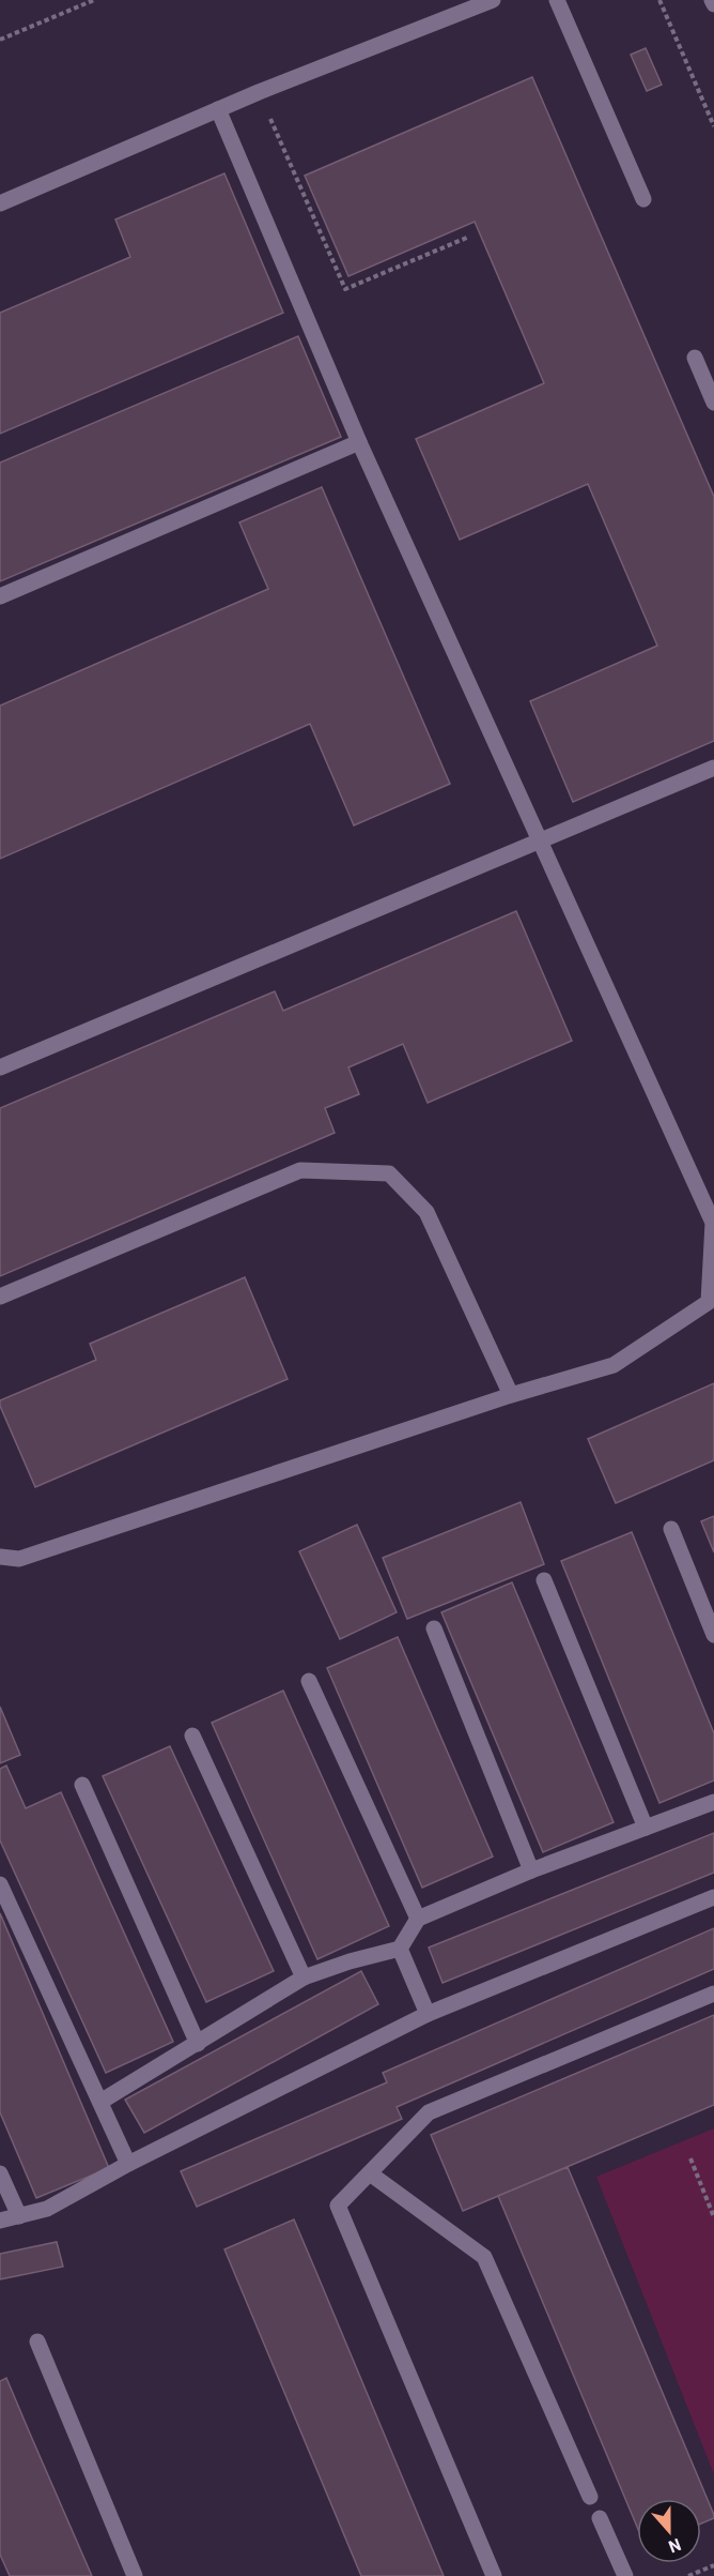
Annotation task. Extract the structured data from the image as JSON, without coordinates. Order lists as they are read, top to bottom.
{
  "north": "bottom"
}
